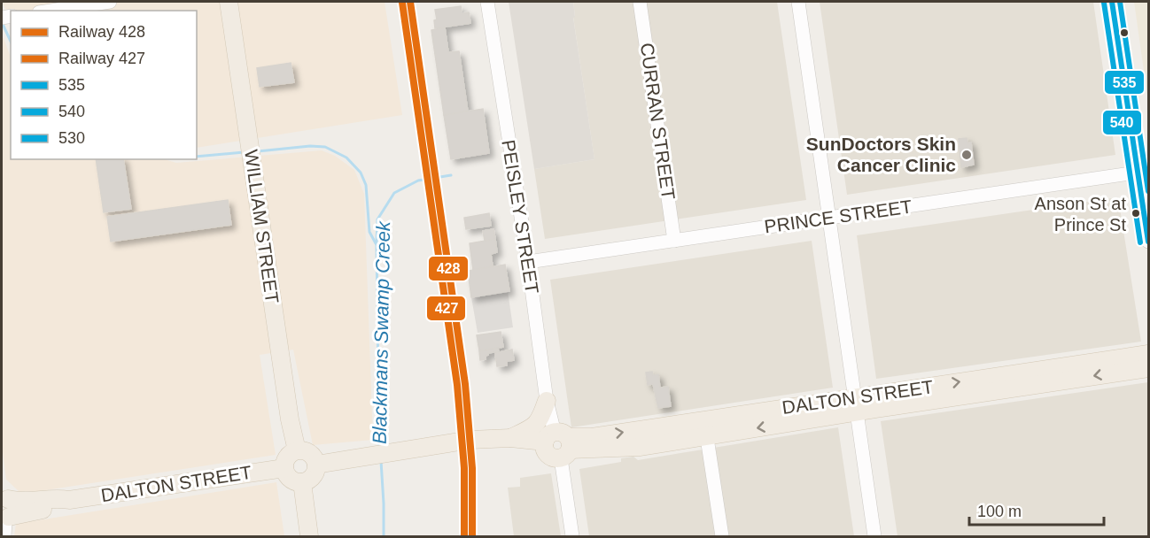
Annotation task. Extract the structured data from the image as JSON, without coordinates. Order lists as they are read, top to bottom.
{
  "streets": {
    "main road": ["WILLIAM STREET", "DALTON STREET"],
    "street": ["CURRAN STREET", "PEISLEY STREET", "PRINCE STREET"]
  },
  "crossings": [
    ["CURRAN STREET", "PRINCE STREET"],
    ["PEISLEY STREET", "PRINCE STREET"],
    ["PEISLEY STREET", "DALTON STREET"],
    ["WILLIAM STREET", "DALTON STREET"]
  ],
  "water": ["Blackmans Swamp Creek"],
  "places": ["SunDoctors Skin Cancer Clinic", "Anson St at Prince St"],
  "lines": [
    "rail line 428",
    "transit line 535",
    "transit line 530",
    "rail line 427",
    "transit line 540"
  ],
  "legend": [
    "Railway 428",
    "Railway 427",
    "535",
    "540",
    "530"
  ],
  "scale_bar": "100 m"
}
